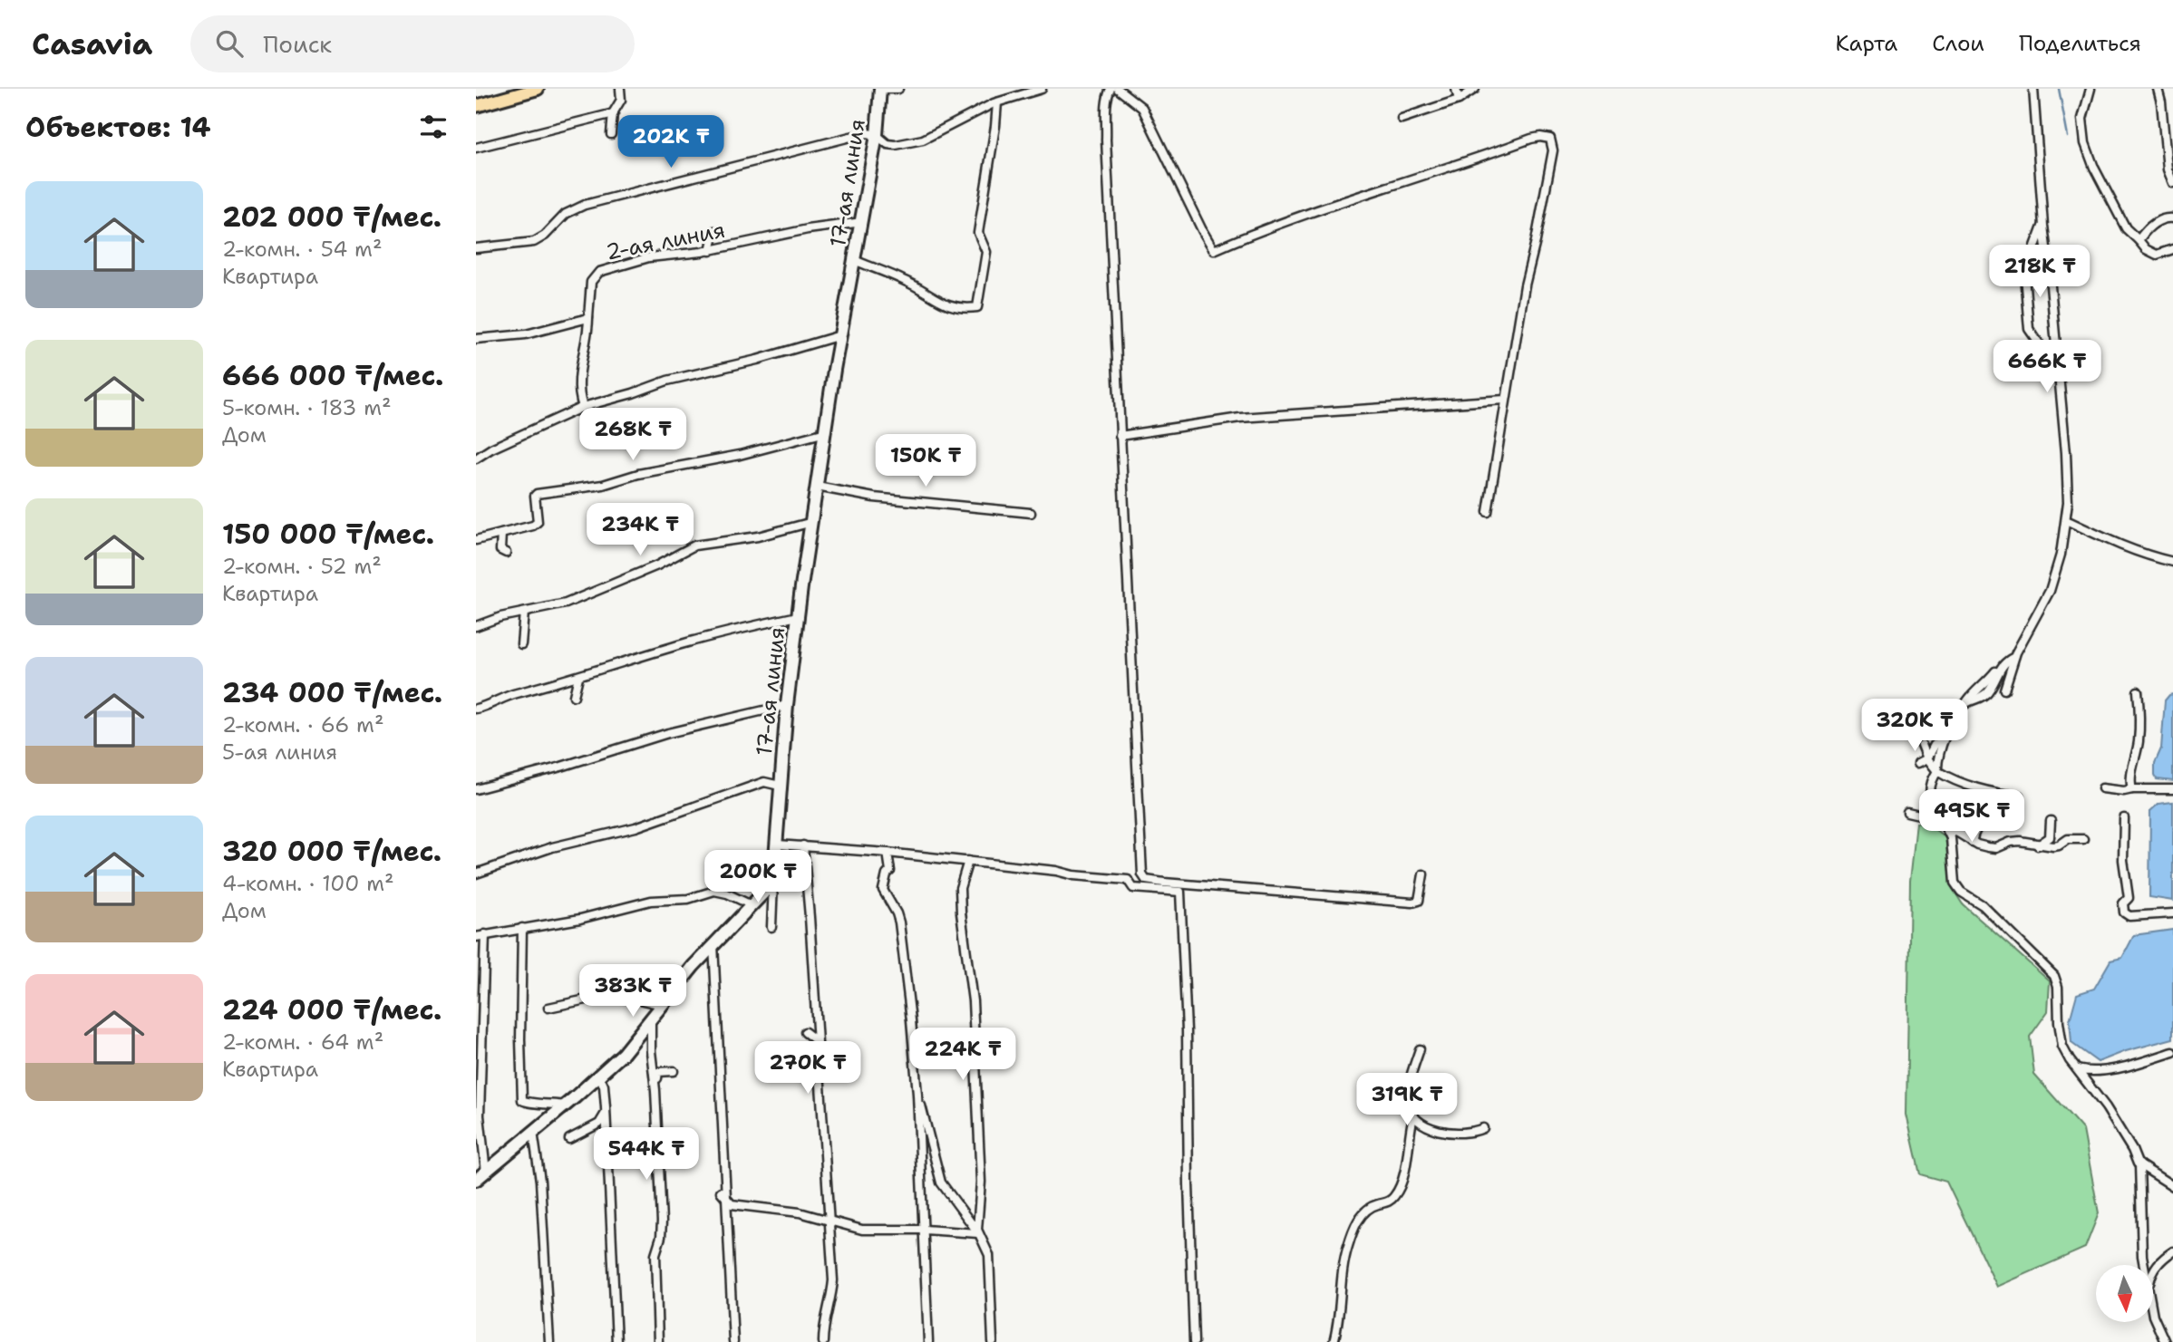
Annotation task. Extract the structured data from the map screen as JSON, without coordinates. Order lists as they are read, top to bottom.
{
  "streets": {
    "street": ["17-ая линия", "2-ая линия"]
  },
  "crossings": [
    ["17-ая линия", "2-ая линия"]
  ],
  "north": "bottom",
  "page": {
    "header": "Casavia",
    "search": "Поиск",
    "nav": ["Карта", "Слои", "Поделиться"],
    "heading": "Объектов: 14",
    "price": [
      "202K ₸",
      "218K ₸",
      "666K ₸",
      "268K ₸",
      "150K ₸",
      "234K ₸",
      "320K ₸",
      "495K ₸",
      "200K ₸",
      "383K ₸",
      "224K ₸",
      "270K ₸",
      "319K ₸",
      "544K ₸"
    ],
    "list": [
      {
        "name": "202 000 ₸/мес.",
        "note": "2-комн. · 54 m² · Квартира"
      },
      {
        "name": "666 000 ₸/мес.",
        "note": "5-комн. · 183 m² · Дом"
      },
      {
        "name": "150 000 ₸/мес.",
        "note": "2-комн. · 52 m² · Квартира"
      },
      {
        "name": "234 000 ₸/мес.",
        "note": "2-комн. · 66 m² · 5-ая линия"
      },
      {
        "name": "320 000 ₸/мес.",
        "note": "4-комн. · 100 m² · Дом"
      },
      {
        "name": "224 000 ₸/мес.",
        "note": "2-комн. · 64 m² · Квартира"
      }
    ]
  }
}
